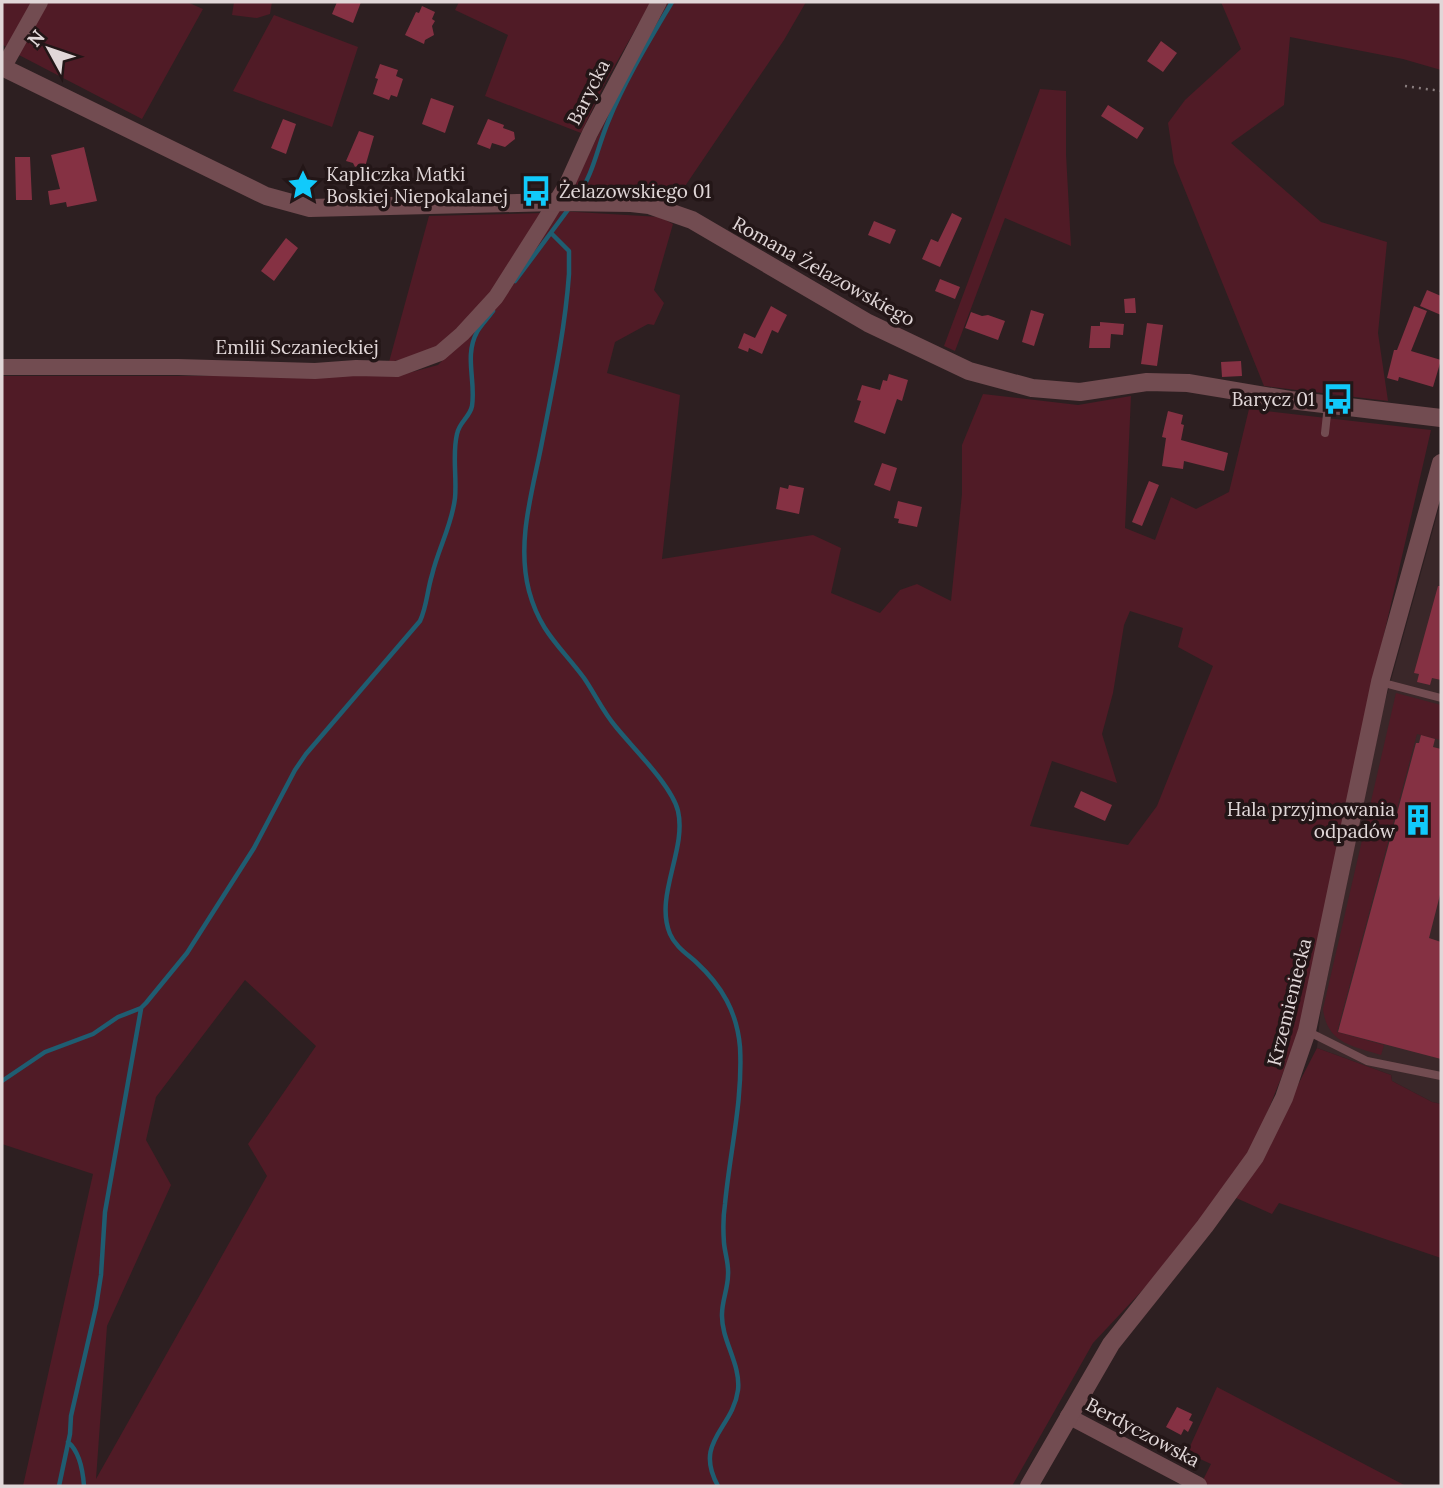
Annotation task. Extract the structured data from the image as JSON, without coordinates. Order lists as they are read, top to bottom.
{
  "streets": {
    "street": [
      "Barycka",
      "Romana Żelazowskiego",
      "Emilii Sczanieckiej",
      "Krzemieniecka",
      "Berdyczowska"
    ]
  },
  "crossings": [
    ["Barycka", "Romana Żelazowskiego"],
    ["Barycka", "Emilii Sczanieckiej"],
    ["Romana Żelazowskiego", "Emilii Sczanieckiej"],
    ["Krzemieniecka", "Berdyczowska"]
  ],
  "places": {
    "place": ["Kapliczka Matki Boskiej Niepokalanej"],
    "bus stop": ["Żelazowskiego 01", "Barycz 01"],
    "building": ["Hala przyjmowania odpadów"]
  },
  "north": "top left"
}
